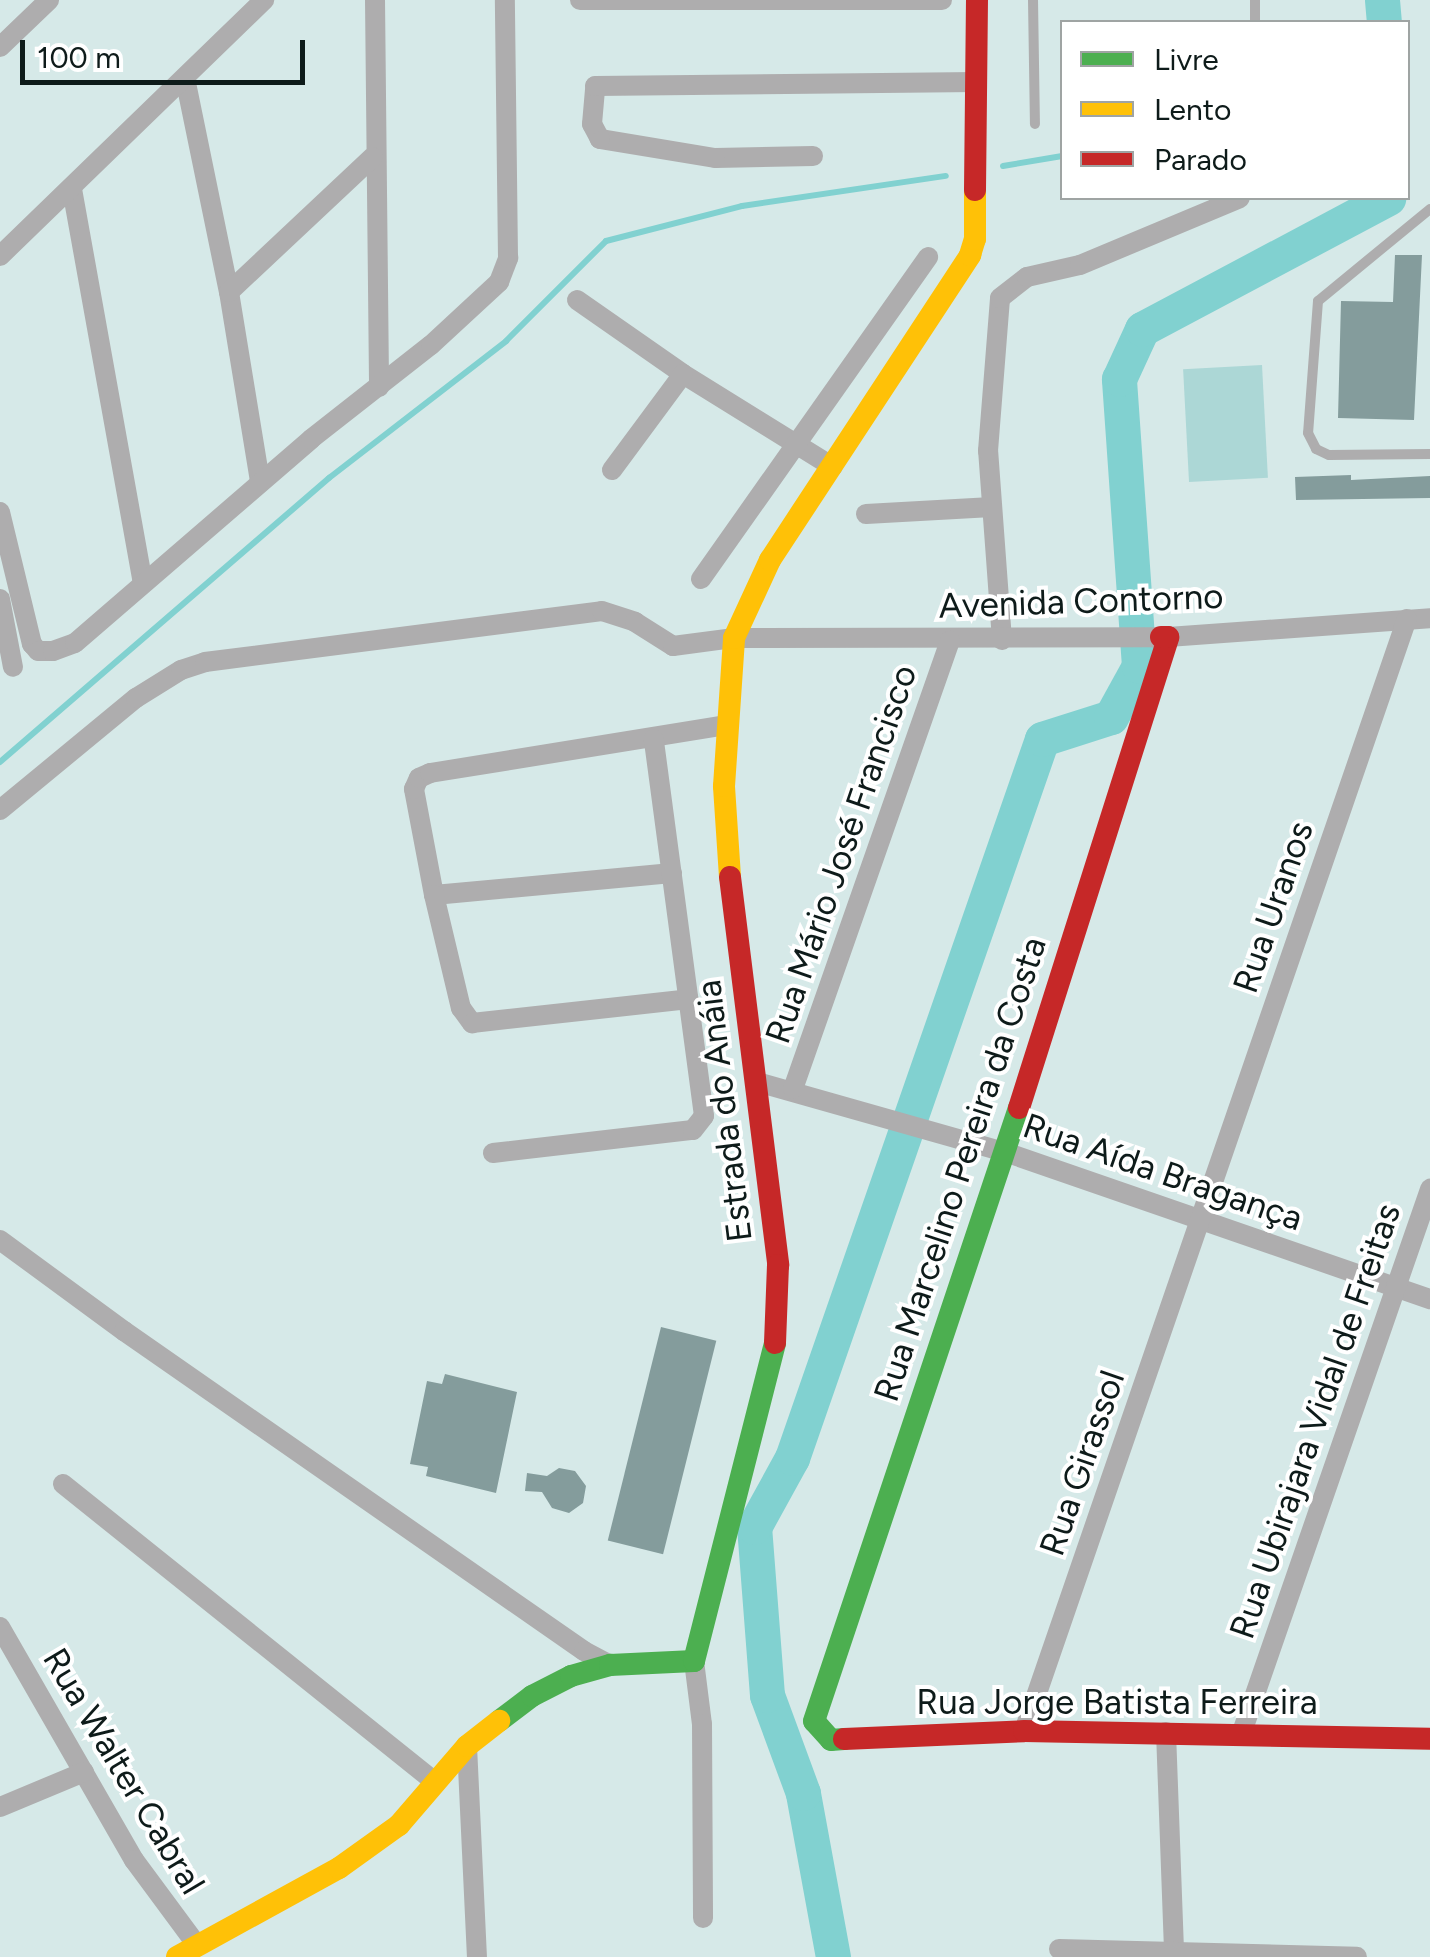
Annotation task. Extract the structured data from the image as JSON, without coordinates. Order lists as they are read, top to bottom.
{
  "streets": {
    "street": [
      "Avenida Contorno",
      "Rua Mário José Francisco",
      "Rua Uranos",
      "Estrada do Anáia",
      "Rua Marcelino Pereira da Costa",
      "Rua Aída Bragança",
      "Rua Ubirajara Vidal de Freitas",
      "Rua Girassol",
      "Rua Jorge Batista Ferreira",
      "Rua Walter Cabral"
    ]
  },
  "crossings": [
    ["Avenida Contorno", "Rua Mário José Francisco"],
    ["Avenida Contorno", "Rua Uranos"],
    ["Avenida Contorno", "Estrada do Anáia"],
    ["Avenida Contorno", "Rua Marcelino Pereira da Costa"],
    ["Rua Mário José Francisco", "Rua Aída Bragança"],
    ["Rua Uranos", "Rua Aída Bragança"],
    ["Rua Uranos", "Rua Girassol"],
    ["Estrada do Anáia", "Rua Aída Bragança"],
    ["Rua Marcelino Pereira da Costa", "Rua Aída Bragança"],
    ["Rua Marcelino Pereira da Costa", "Rua Jorge Batista Ferreira"],
    ["Rua Aída Bragança", "Rua Ubirajara Vidal de Freitas"],
    ["Rua Aída Bragança", "Rua Girassol"],
    ["Rua Ubirajara Vidal de Freitas", "Rua Jorge Batista Ferreira"],
    ["Rua Girassol", "Rua Jorge Batista Ferreira"]
  ],
  "legend": ["Livre", "Lento", "Parado"],
  "scale_bar": "100 m"
}
